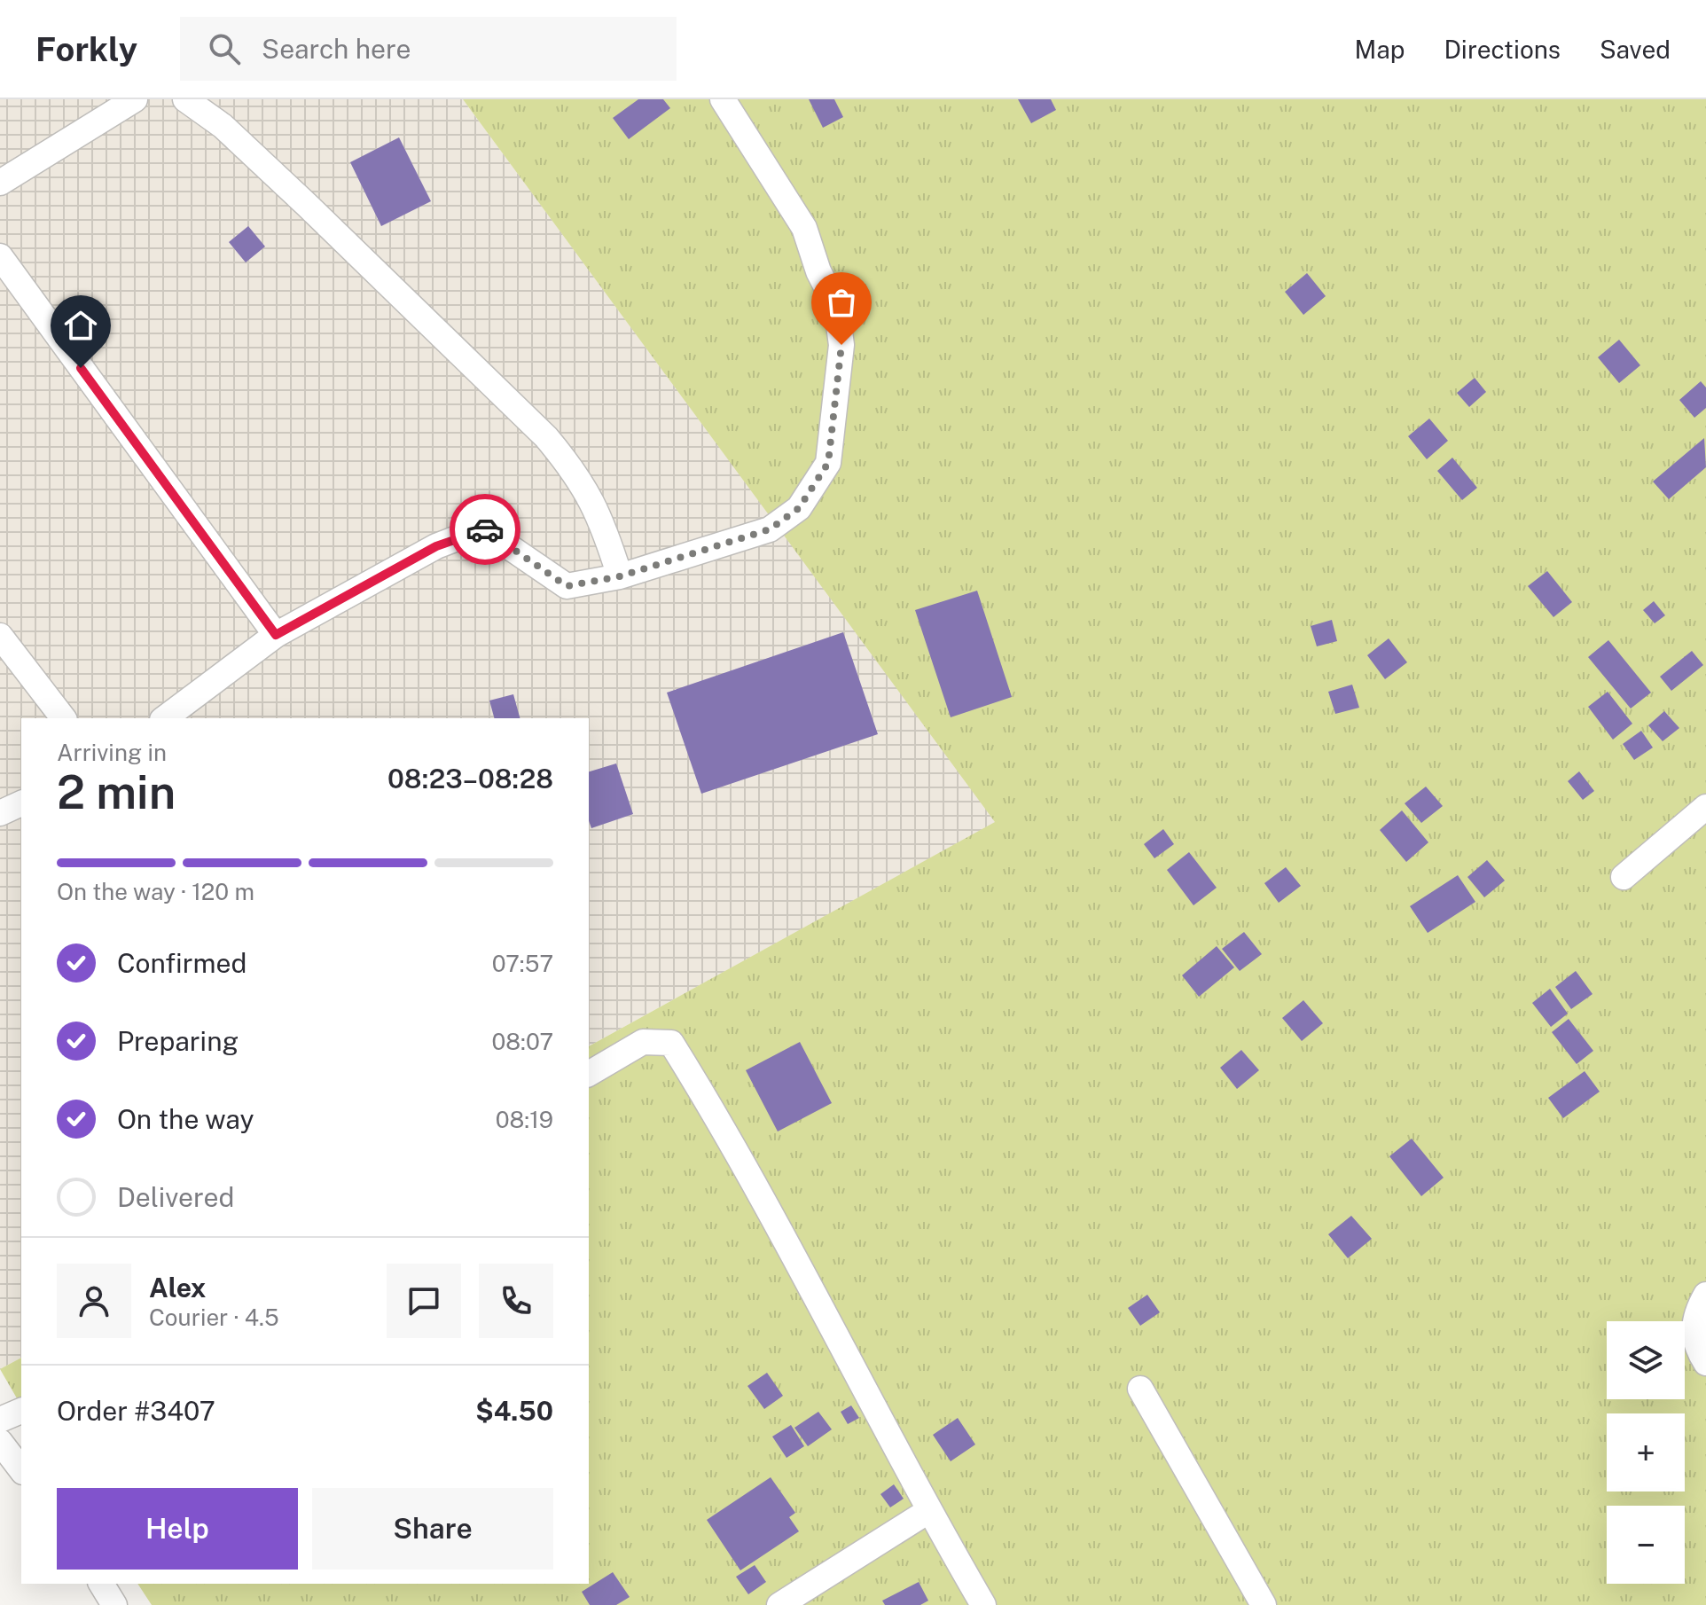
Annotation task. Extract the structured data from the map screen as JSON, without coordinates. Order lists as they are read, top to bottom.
{
  "page": {
    "header": "Forkly",
    "search": "Search here",
    "nav": ["Map", "Directions", "Saved"],
    "heading": ["2 min", "Arriving in", "08:23–08:28"],
    "panel": [
      "Alex",
      "Courier · 4.5",
      "Order #3407",
      "$4.50"
    ],
    "bar": "On the way · 120 m",
    "list": [
      ["Confirmed", "07:57"],
      ["Preparing", "08:07"],
      ["On the way", "08:19"],
      "Delivered"
    ],
    "map_buttons": ["+", "−"],
    "buttons": ["Help", "Share"]
  }
}
